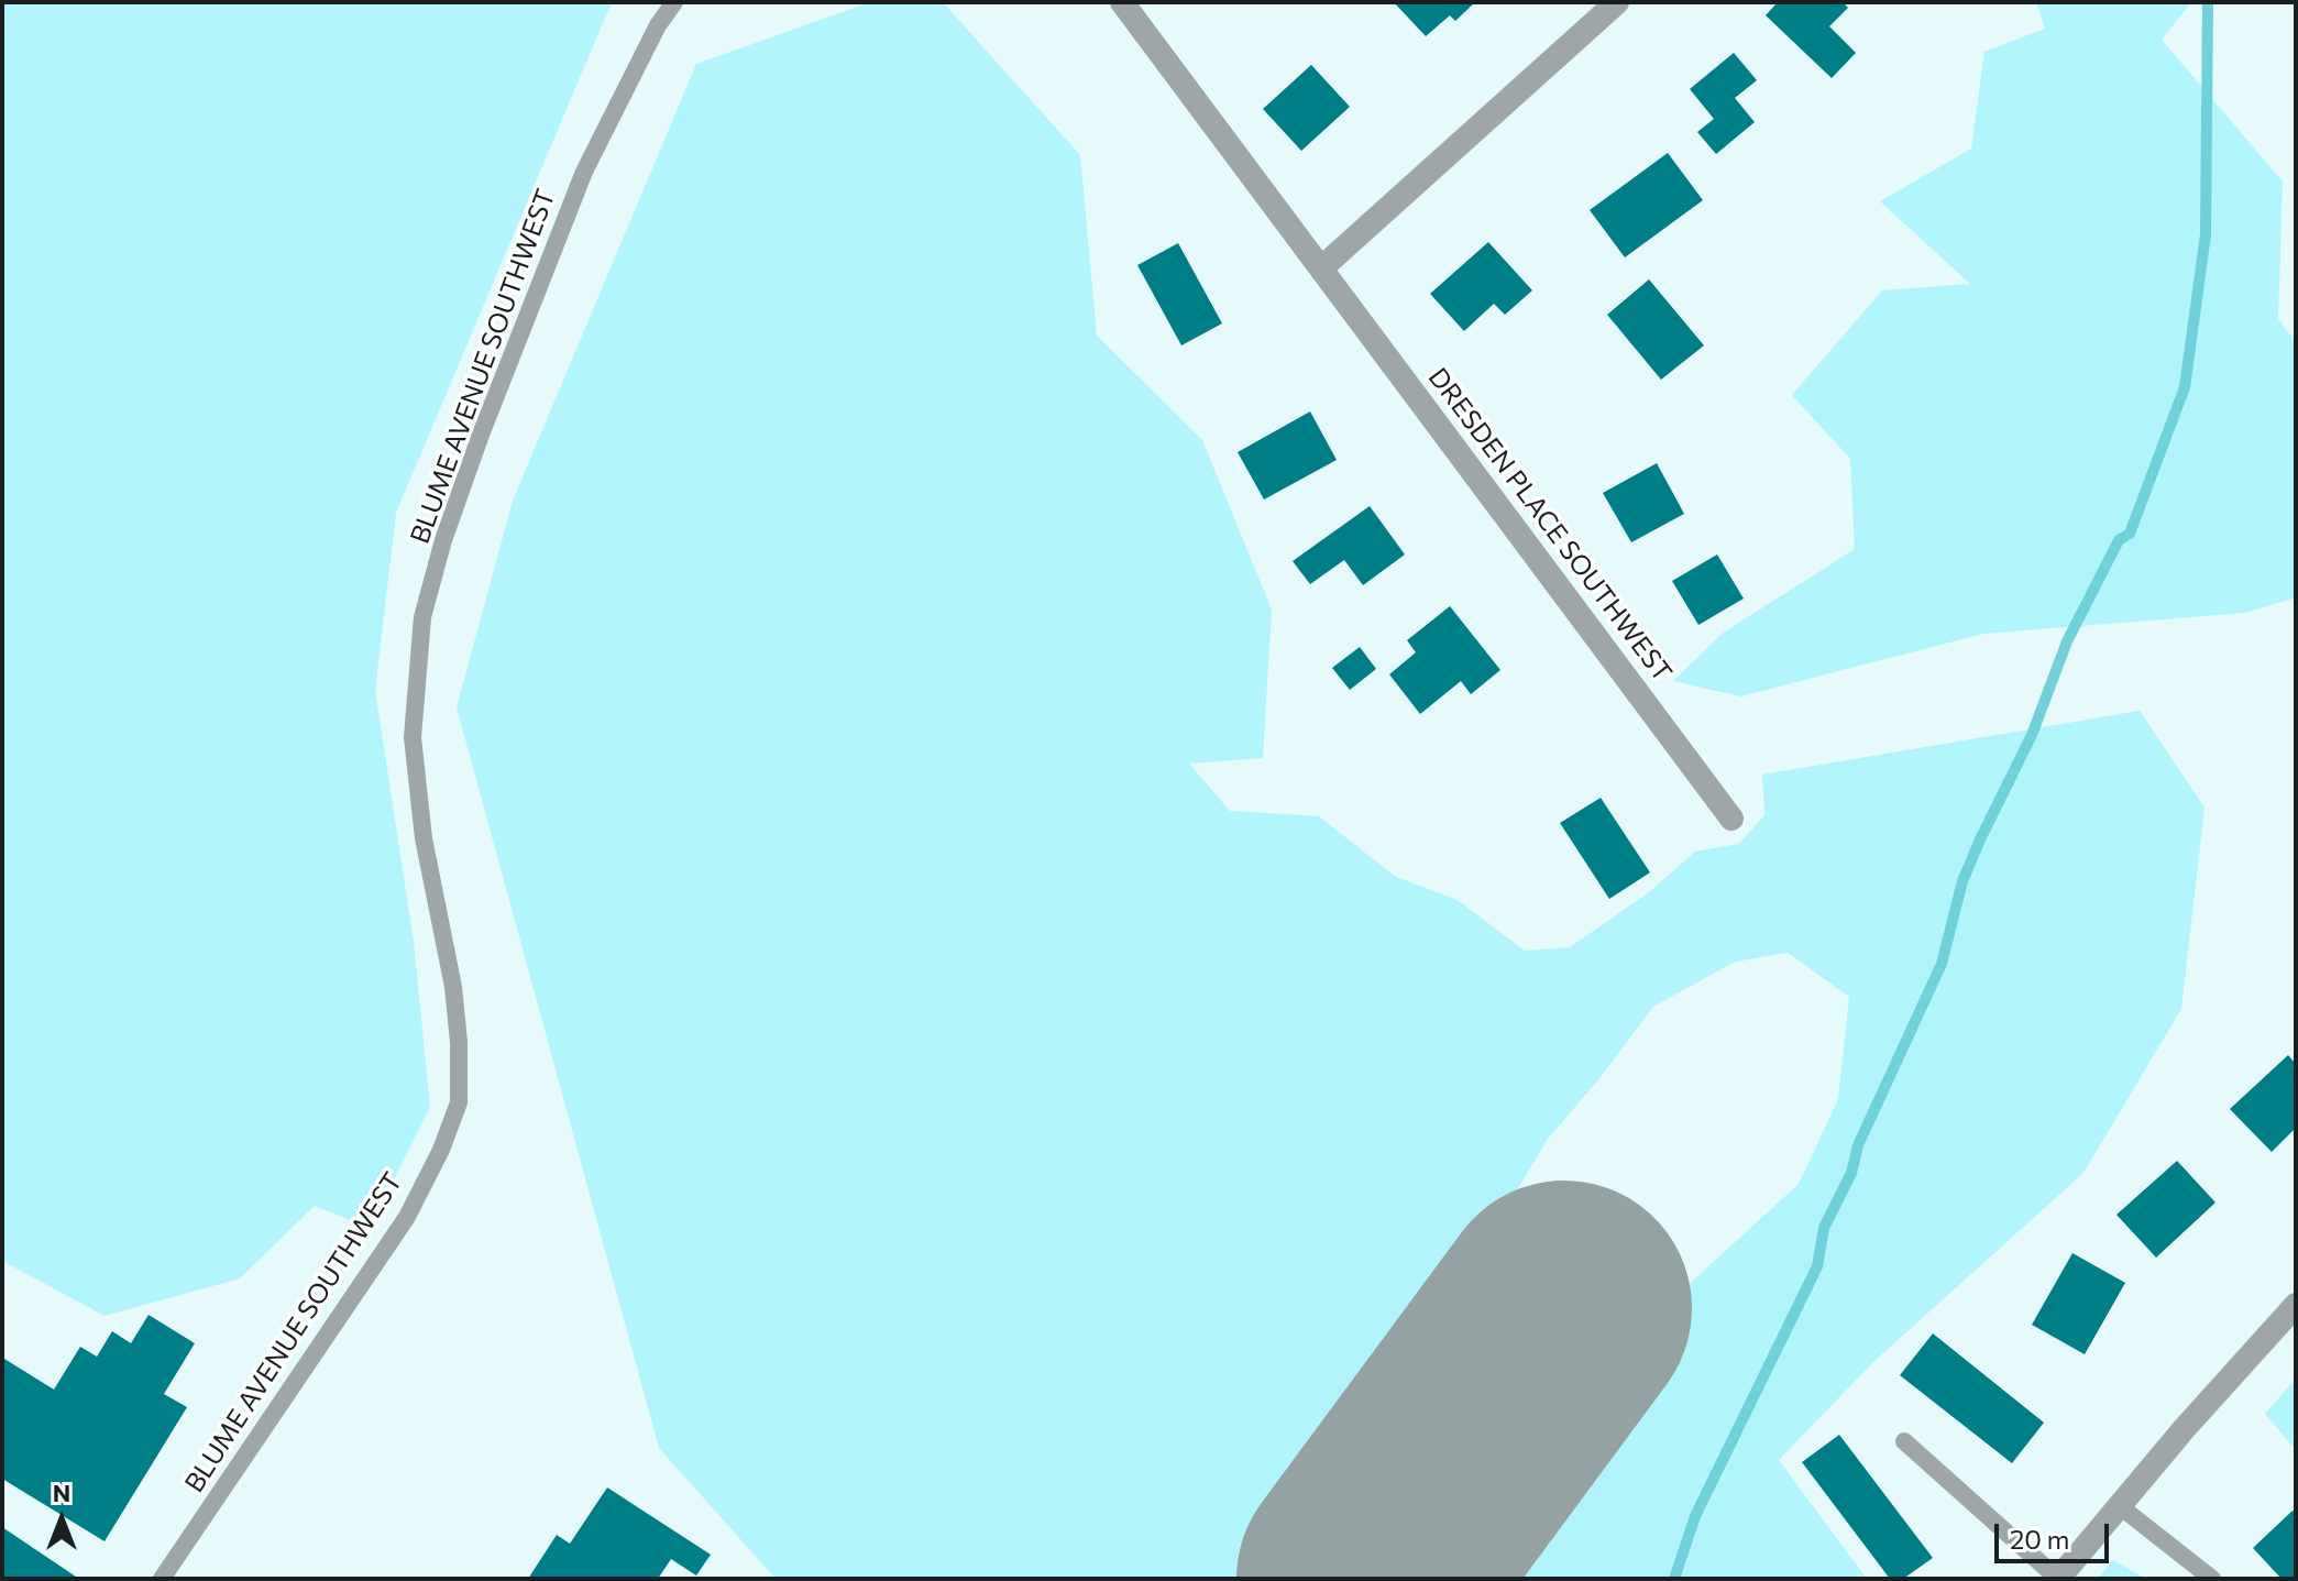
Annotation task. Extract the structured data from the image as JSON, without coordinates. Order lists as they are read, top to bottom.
{
  "streets": {
    "street": ["DRESDEN PLACE SOUTHWEST"],
    "lane": ["BLUME AVENUE SOUTHWEST"]
  },
  "scale_bar": "20 m",
  "north": "top"
}
